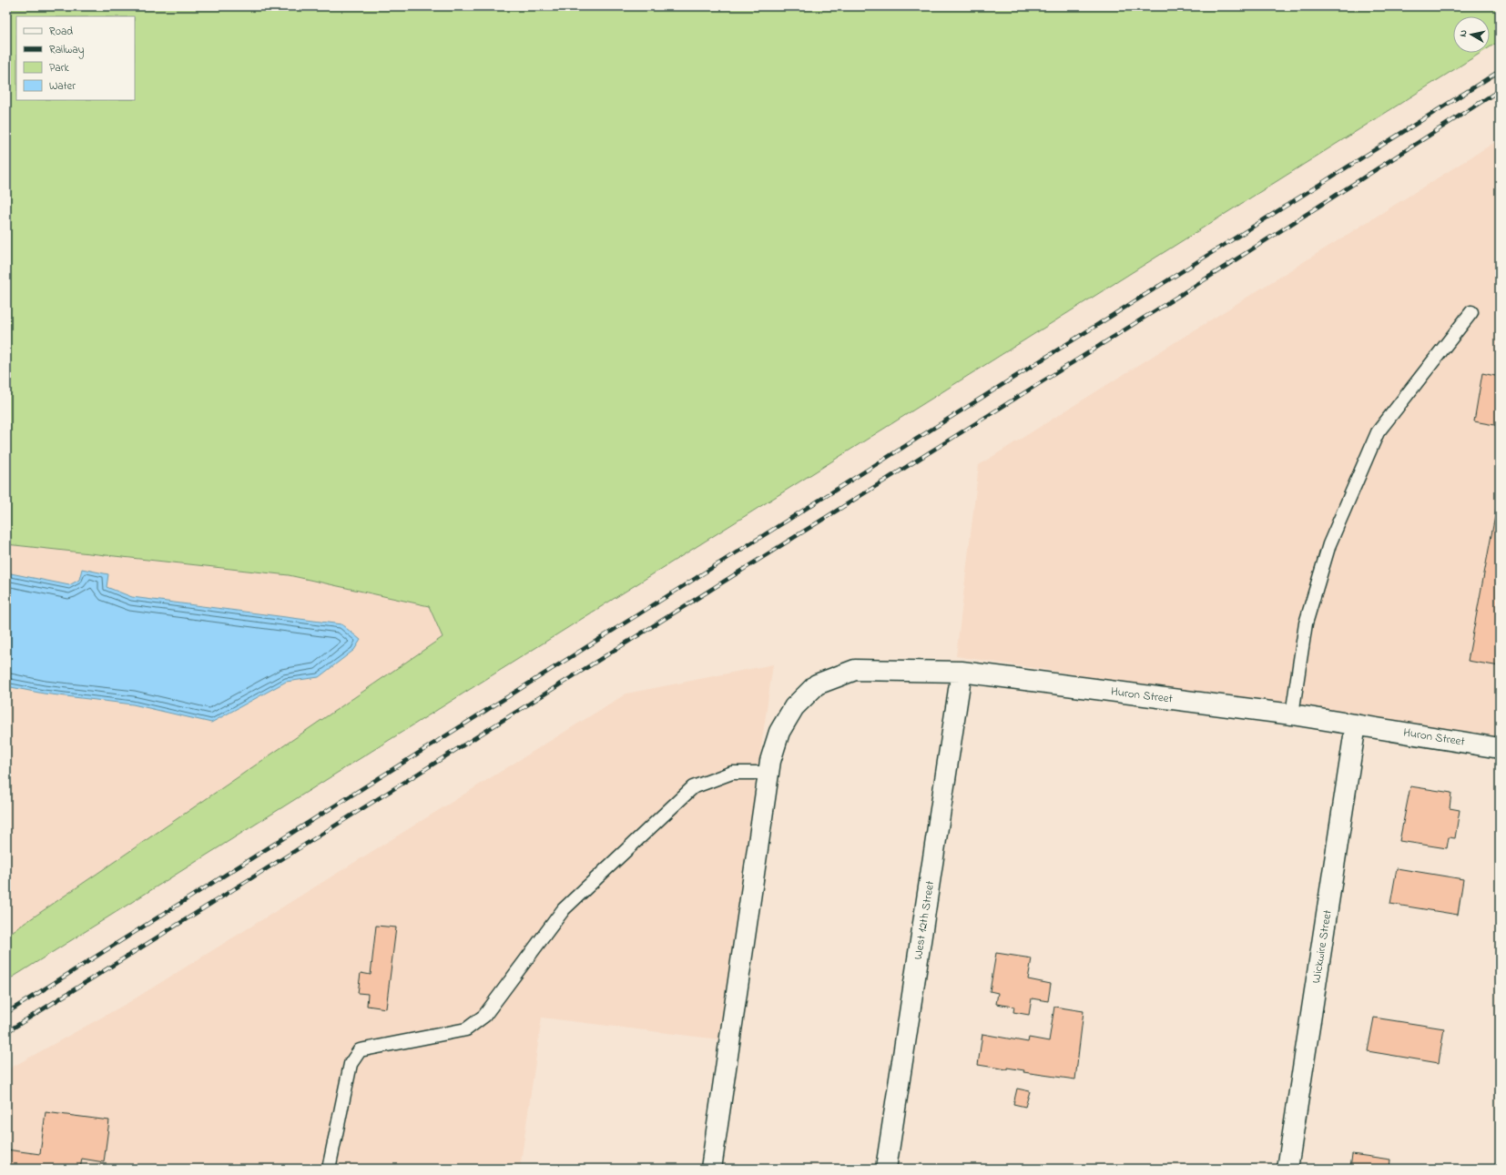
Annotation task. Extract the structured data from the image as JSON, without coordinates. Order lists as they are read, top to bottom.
{
  "streets": {
    "street": ["Huron Street", "West 12th Street", "Wickwire Street"]
  },
  "crossings": [
    ["Huron Street", "West 12th Street"],
    ["Huron Street", "Wickwire Street"]
  ],
  "legend": [
    "Road",
    "Railway",
    "Park",
    "Water"
  ],
  "north": "left"
}
